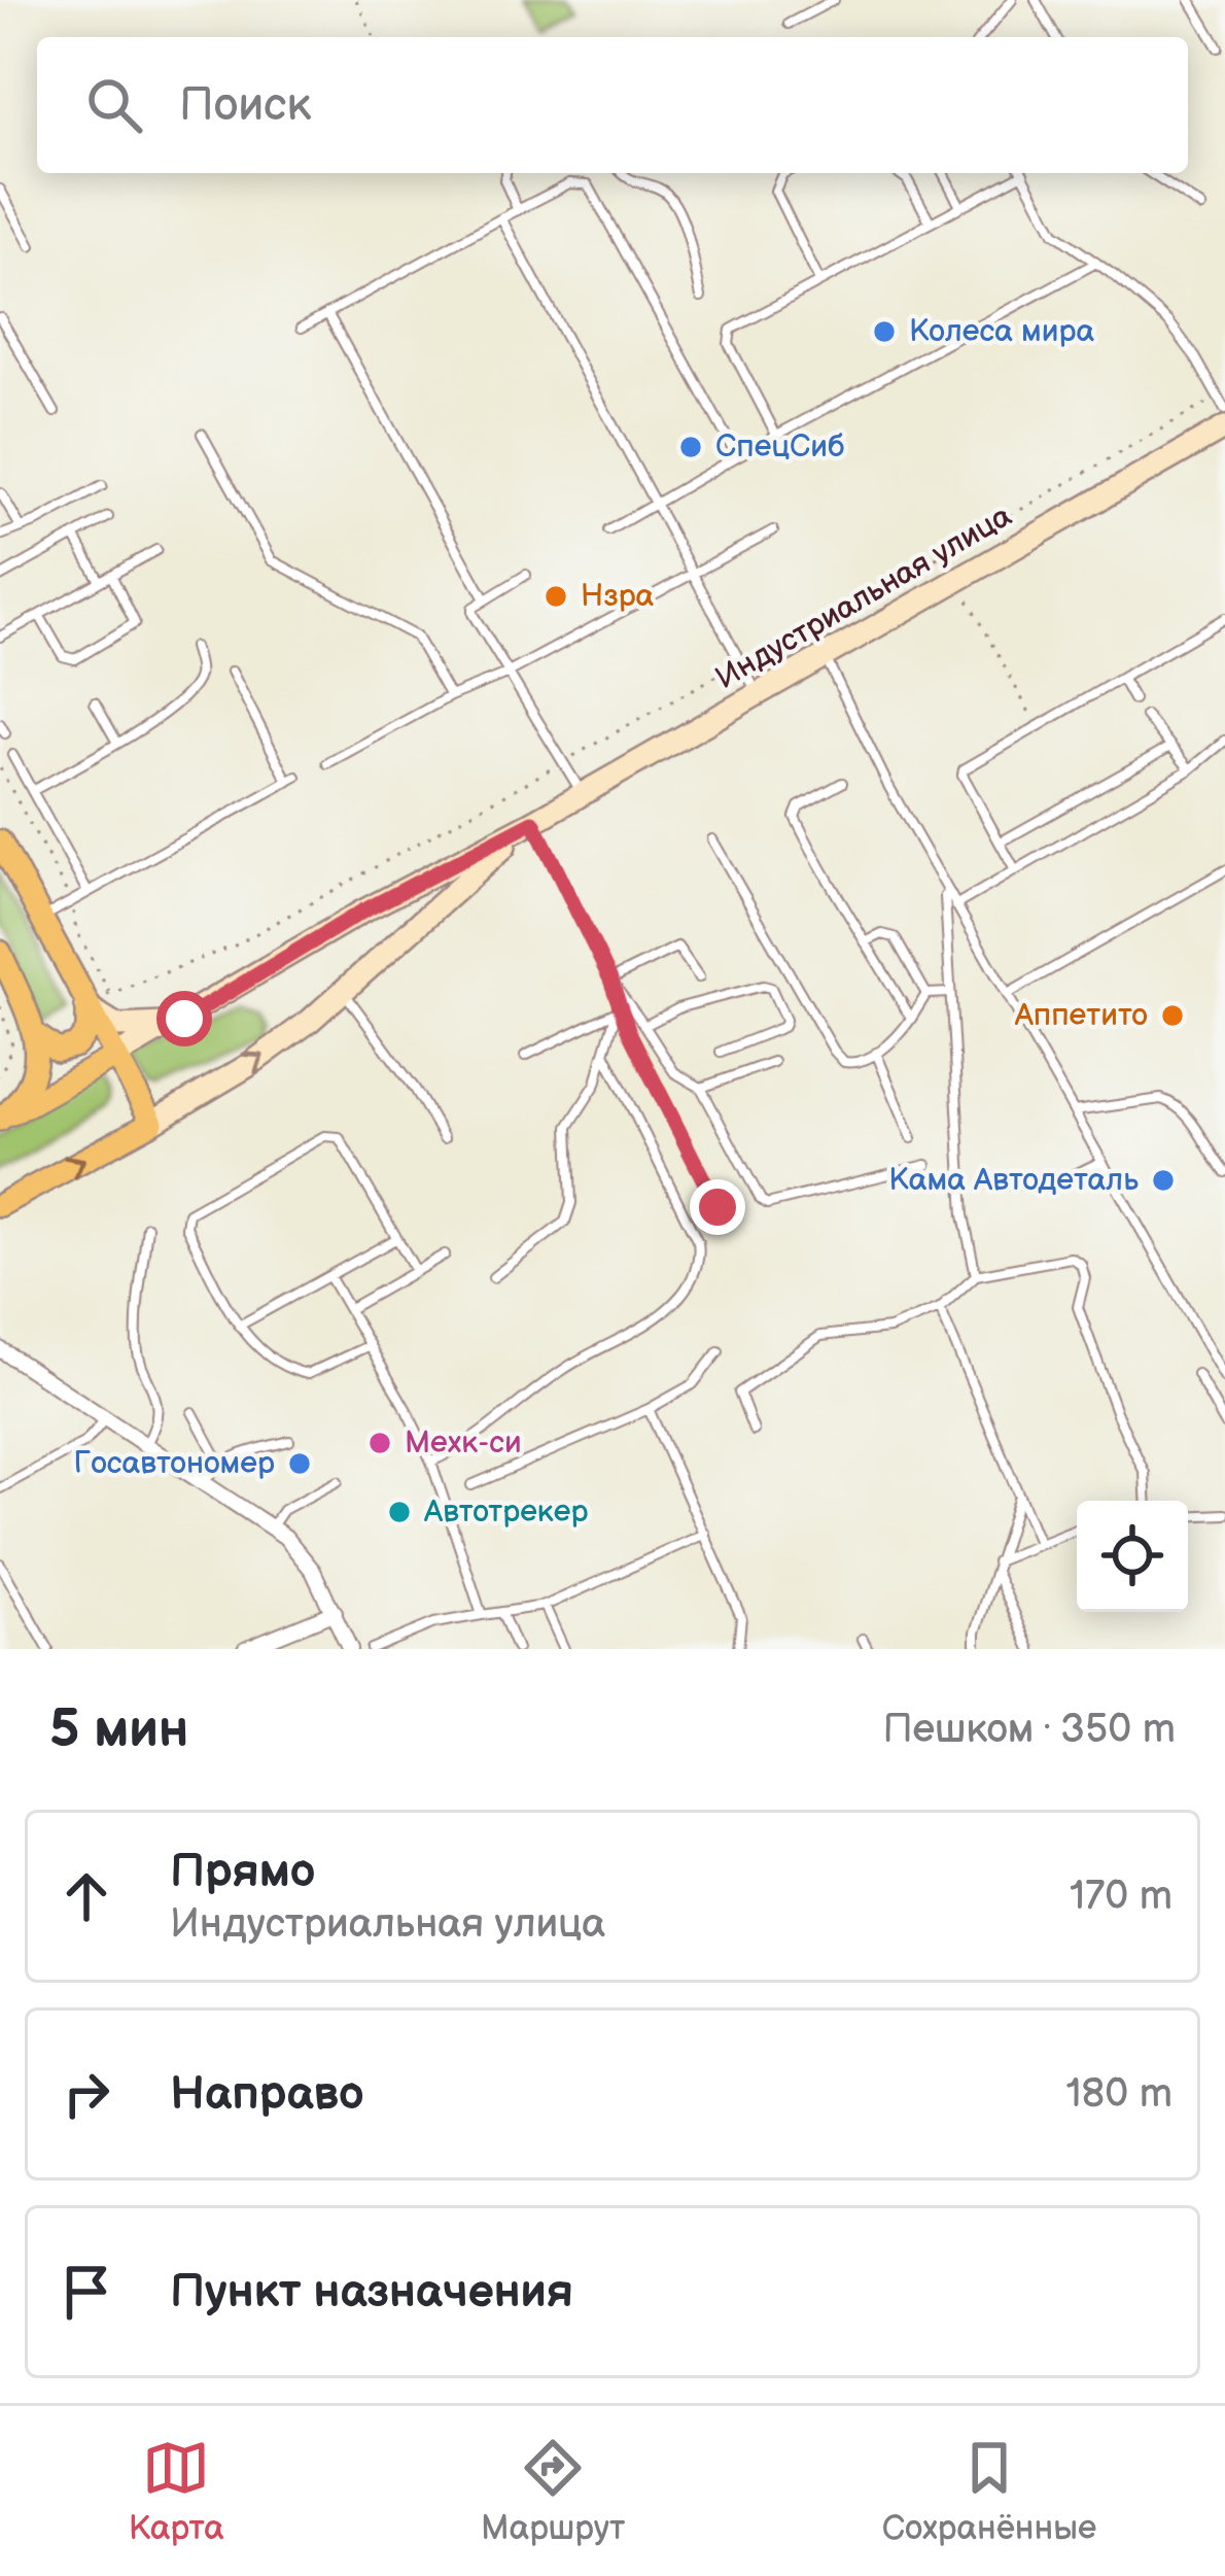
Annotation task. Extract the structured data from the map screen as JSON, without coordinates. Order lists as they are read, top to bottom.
{
  "streets": {
    "main road": ["Индустриальная улица"]
  },
  "places": [
    "Колеса мира",
    "СпецСиб",
    "Нзра",
    "Аппетито",
    "Кама Автодеталь",
    "Мехк-си",
    "Госавтономер",
    "Автотрекер"
  ],
  "page": {
    "search": "Поиск",
    "heading": ["5 мин", "Пешком · 350 m"],
    "list": [
      ["Прямо", "Индустриальная улица", "170 m"],
      ["Направо", "180 m"],
      "Пункт назначения"
    ],
    "nav": ["Карта", "Маршрут", "Сохранённые"]
  }
}
